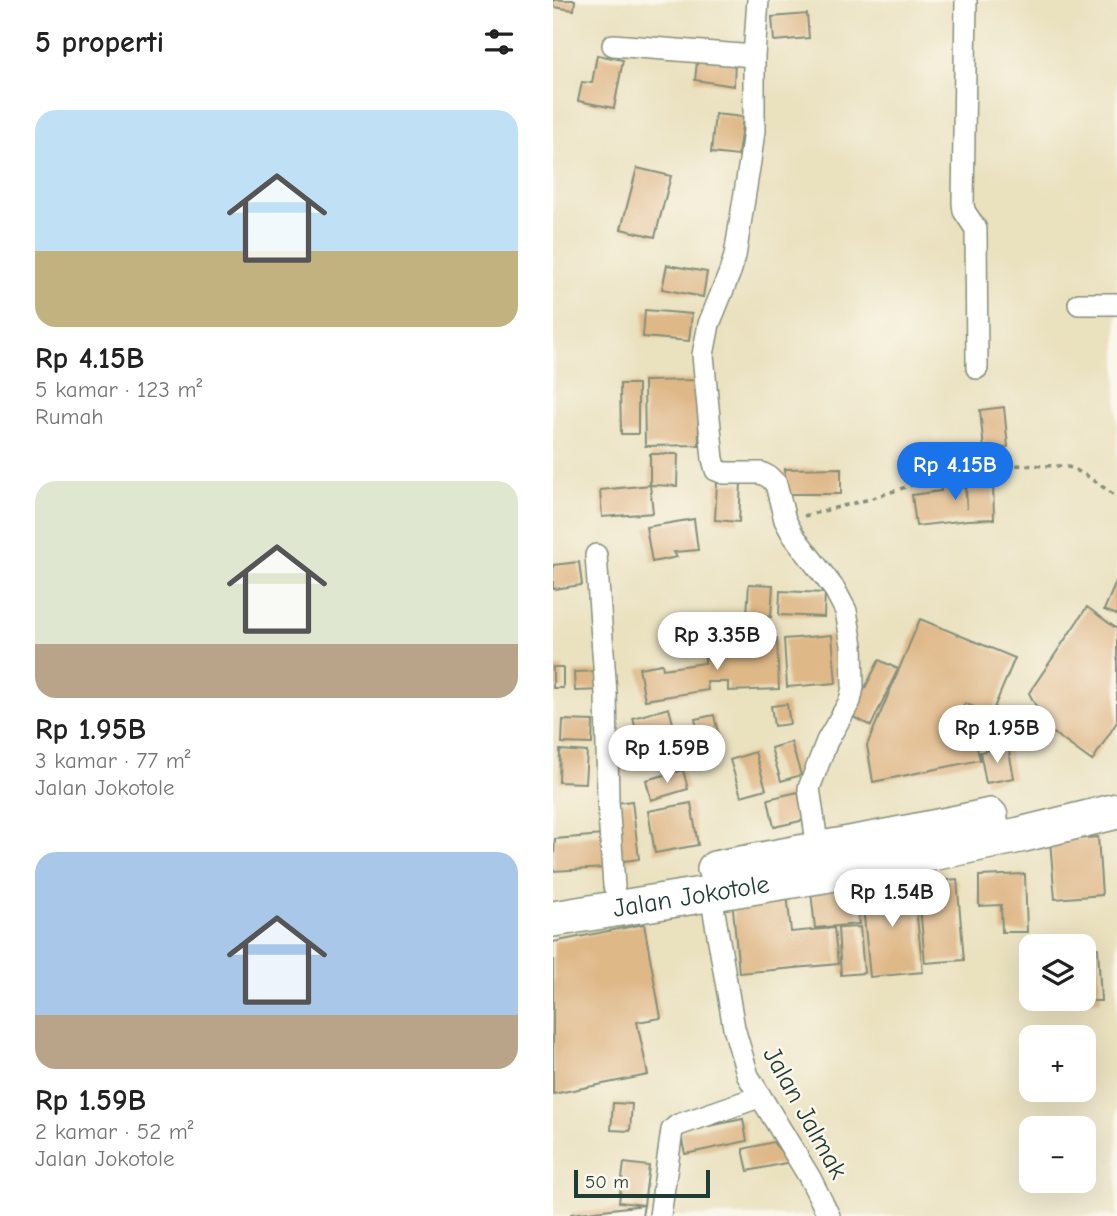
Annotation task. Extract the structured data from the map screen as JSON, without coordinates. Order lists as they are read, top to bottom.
{
  "streets": {
    "highway": ["Jalan Jokotole"],
    "street": ["Jalan Jalmak"]
  },
  "crossings": [
    ["Jalan Jokotole", "Jalan Jalmak"]
  ],
  "scale_bar": "50 m",
  "page": {
    "heading": "5 properti",
    "list": [
      {
        "name": "Rp 4.15B",
        "note": "5 kamar · 123 m² · Rumah"
      },
      {
        "name": "Rp 1.95B",
        "note": "3 kamar · 77 m² · Jalan Jokotole"
      },
      {
        "name": "Rp 1.59B",
        "note": "2 kamar · 52 m² · Jalan Jokotole"
      }
    ],
    "price": [
      "Rp 4.15B",
      "Rp 3.35B",
      "Rp 1.95B",
      "Rp 1.59B",
      "Rp 1.54B"
    ],
    "map_buttons": ["+", "−"],
    "scale": "50 m"
  }
}
